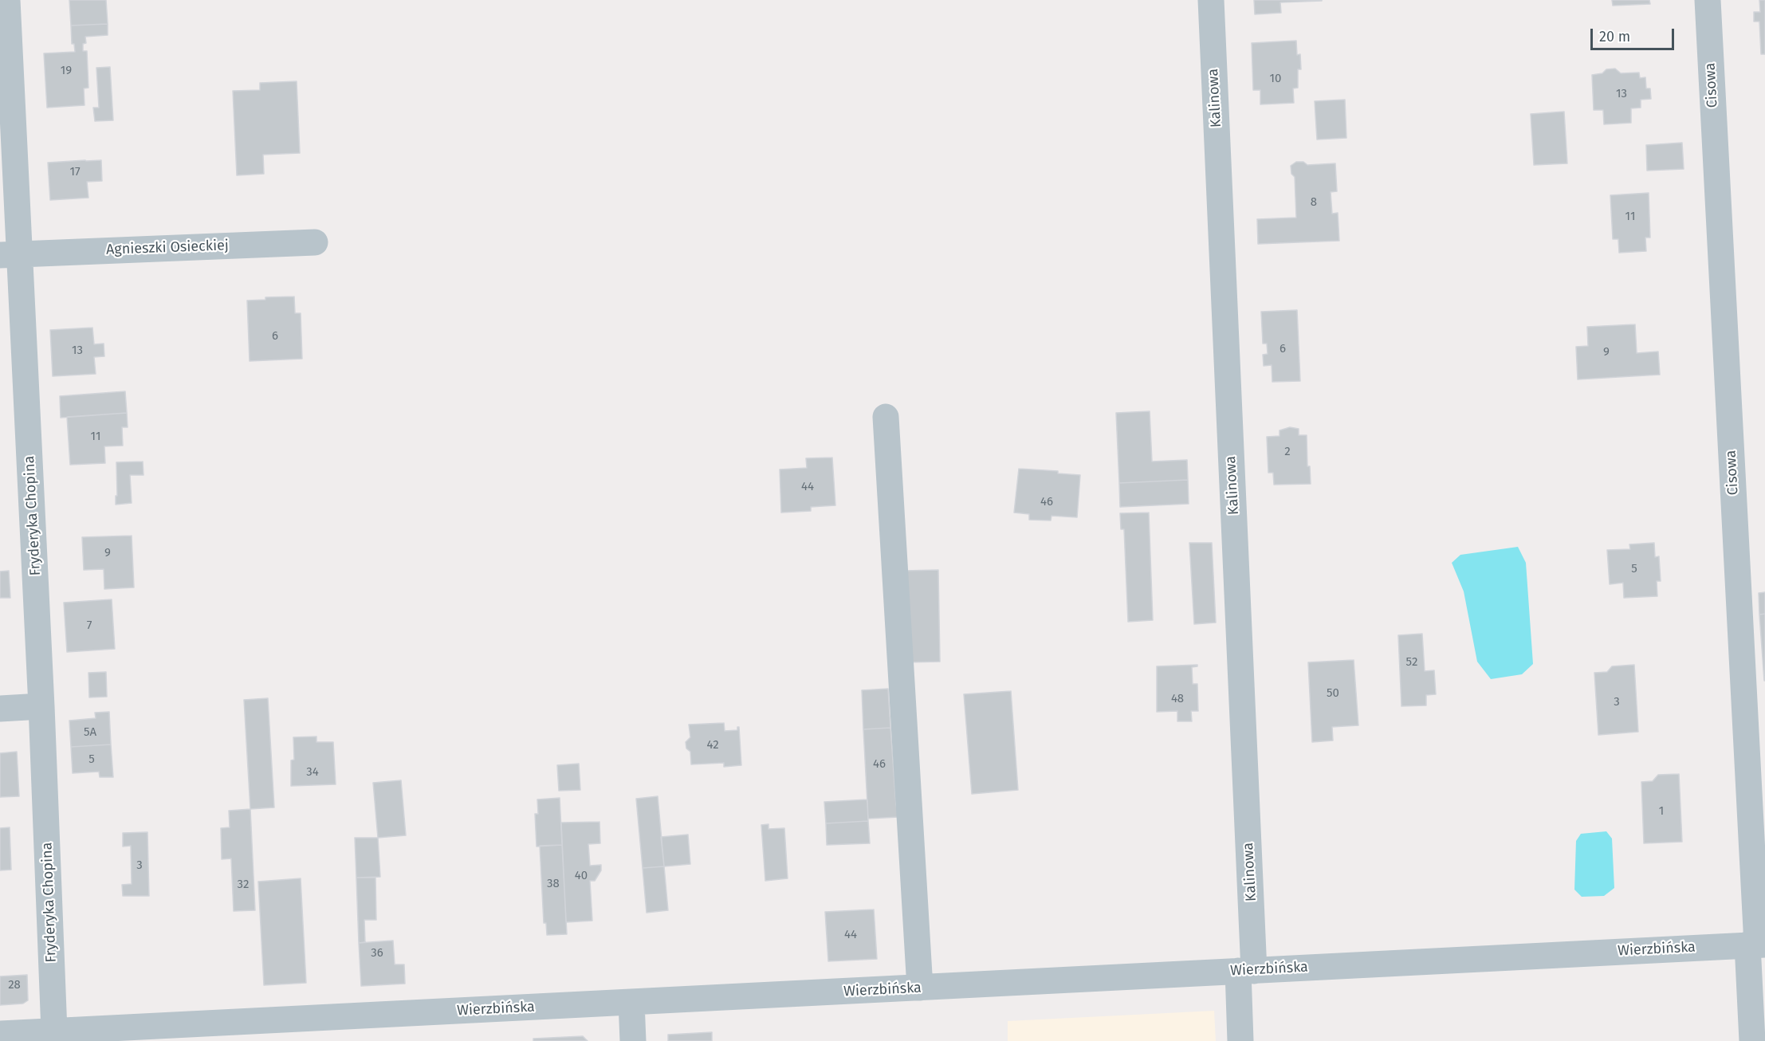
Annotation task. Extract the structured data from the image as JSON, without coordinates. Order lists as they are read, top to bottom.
{
  "streets": {
    "street": [
      "Cisowa",
      "Kalinowa",
      "Agnieszki Osieckiej",
      "Fryderyka Chopina",
      "Wierzbińska"
    ]
  },
  "crossings": [
    ["Cisowa", "Wierzbińska"],
    ["Kalinowa", "Wierzbińska"],
    ["Agnieszki Osieckiej", "Fryderyka Chopina"],
    ["Fryderyka Chopina", "Wierzbińska"]
  ],
  "house_numbers": [
    "19",
    "10",
    "13",
    "17",
    "8",
    "11",
    "6",
    "6",
    "13",
    "9",
    "11",
    "2",
    "44",
    "46",
    "9",
    "5",
    "7",
    "52",
    "50",
    "48",
    "3",
    "5A",
    "42",
    "5",
    "46",
    "34",
    "1",
    "3",
    "40",
    "38",
    "32",
    "44",
    "36",
    "28"
  ],
  "scale_bar": "20 m"
}
